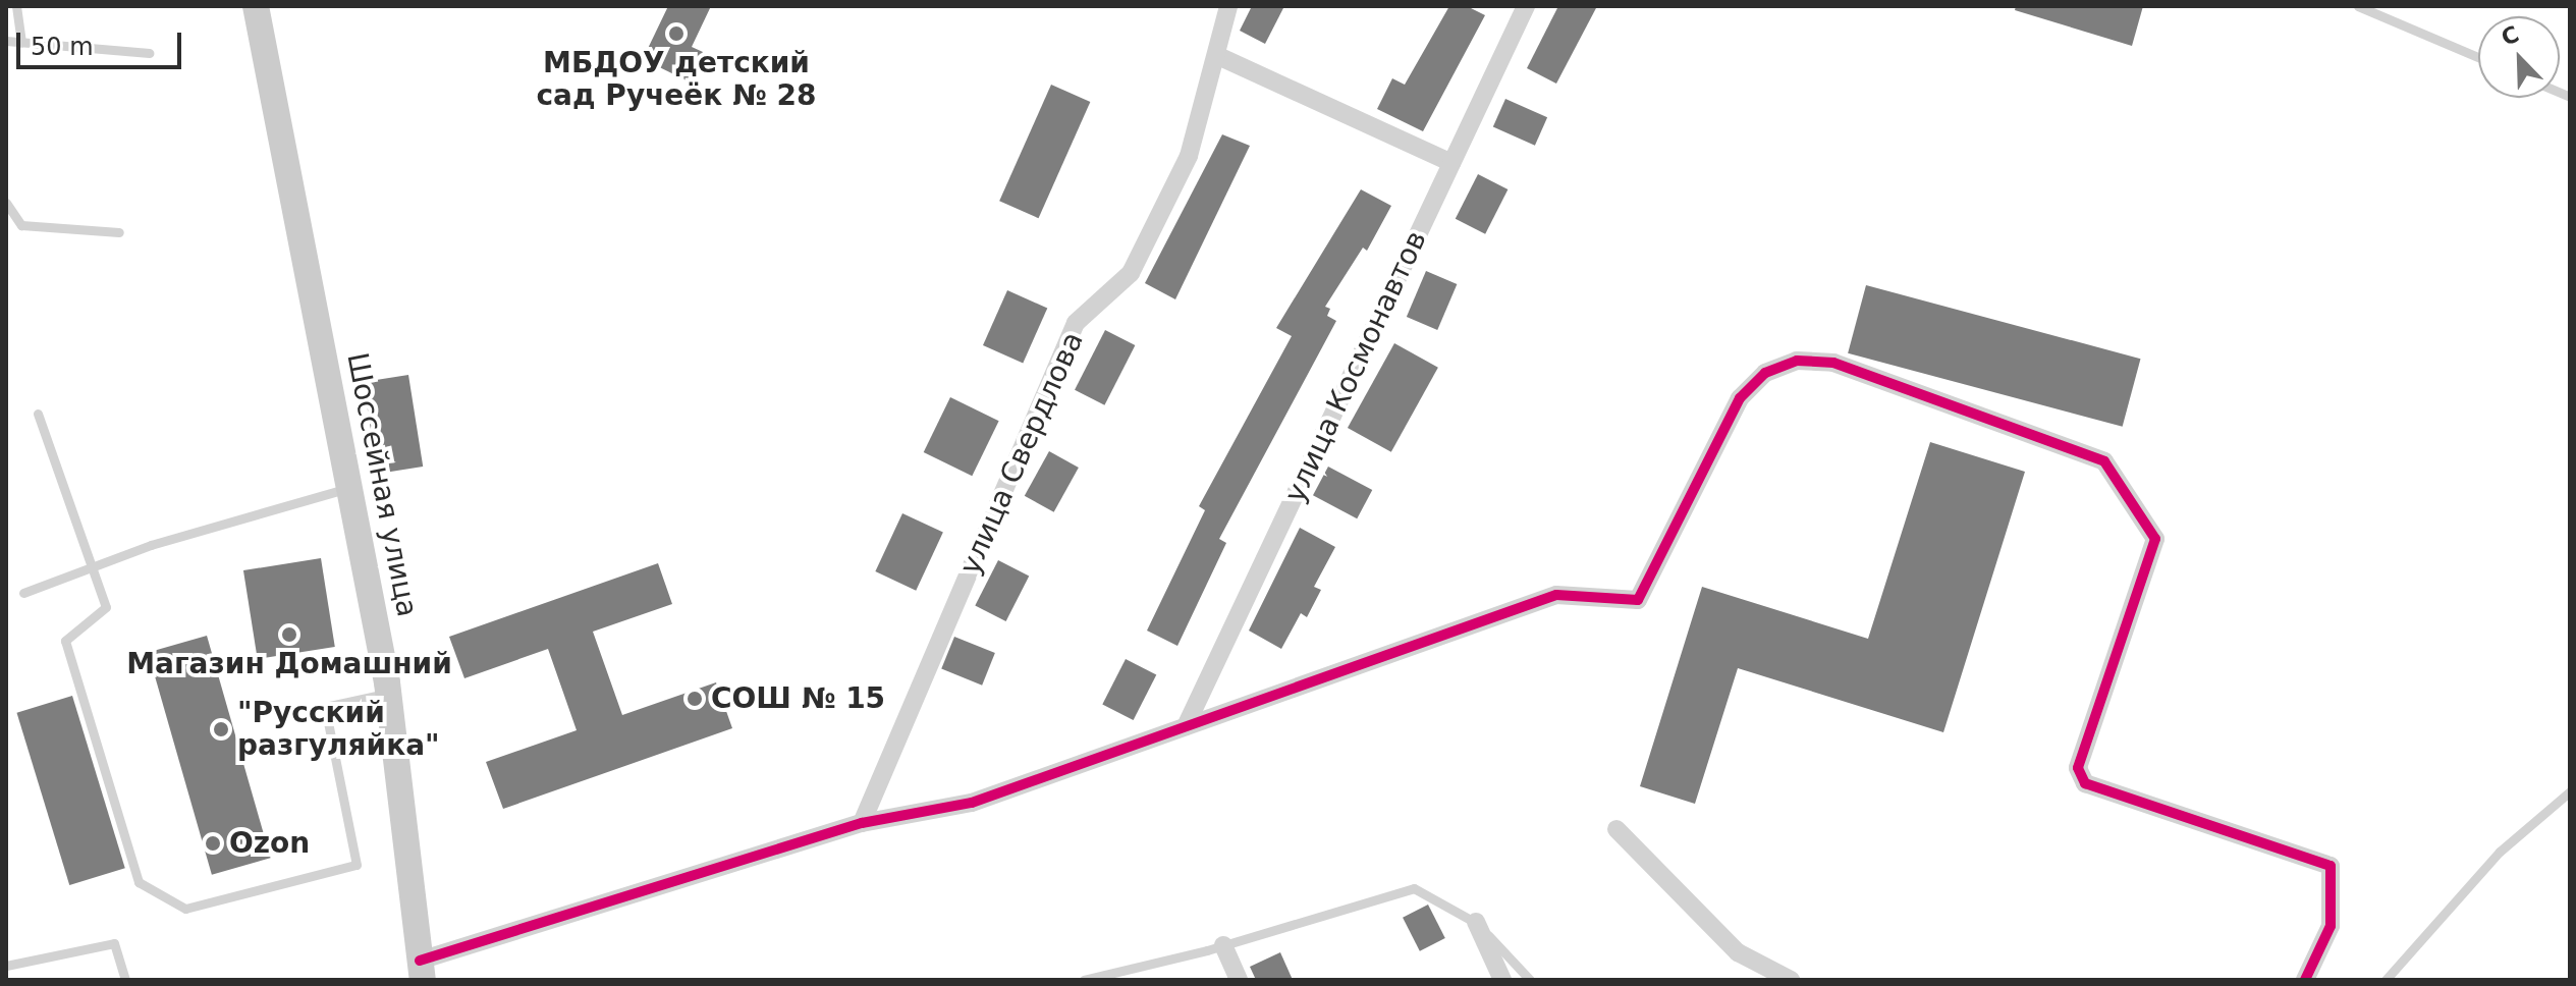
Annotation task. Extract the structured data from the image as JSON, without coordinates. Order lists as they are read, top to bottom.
{
  "streets": {
    "street": ["улица Космонавтов", "улица Свердлова", "Шоссейная улица"]
  },
  "places": [
    "МБДОУ детский сад Ручеёк № 28",
    "Магазин Домашний",
    "СОШ № 15",
    "\"Русский разгуляйка\"",
    "Ozon"
  ],
  "scale_bar": "50 m",
  "north": "top left"
}
